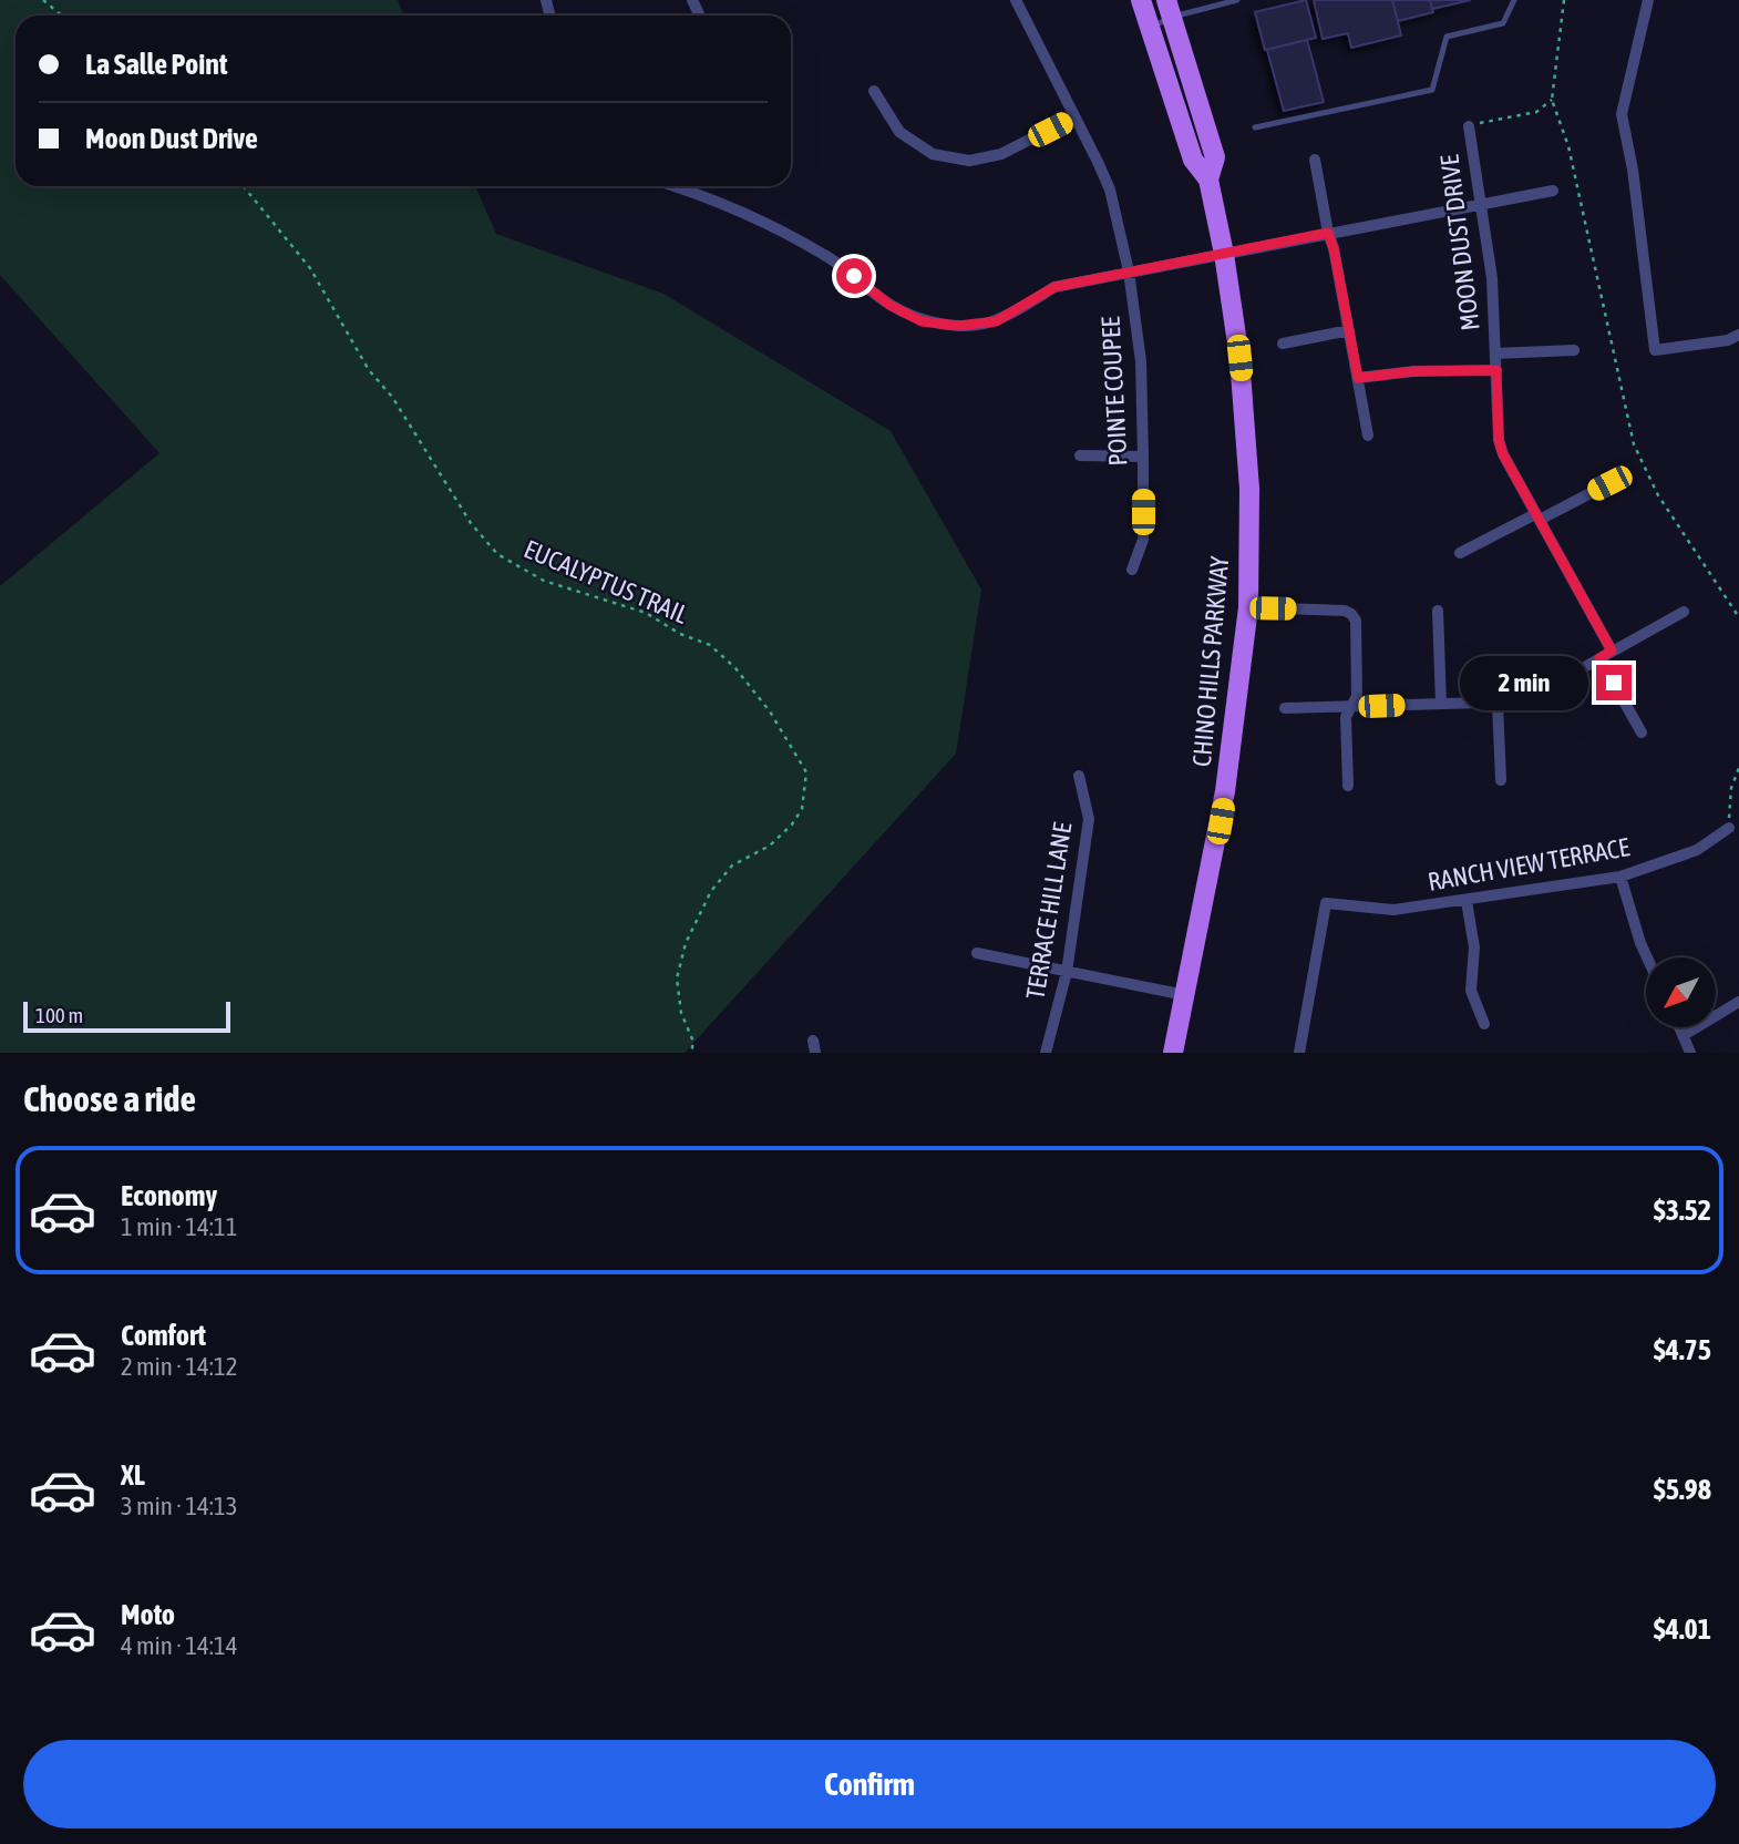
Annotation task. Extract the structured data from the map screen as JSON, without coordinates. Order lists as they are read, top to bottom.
{
  "streets": {
    "main road": ["CHINO HILLS PARKWAY"],
    "street": [
      "MOON DUST DRIVE",
      "POINTE COUPEE",
      "RANCH VIEW TERRACE",
      "TERRACE HILL LANE"
    ],
    "path": ["EUCALYPTUS TRAIL"]
  },
  "scale_bar": "100 m",
  "north": "bottom left",
  "page": {
    "banner": ["La Salle Point", "Moon Dust Drive"],
    "bubble": "2 min",
    "scale": "100 m",
    "heading": "Choose a ride",
    "list": [
      {
        "name": "Economy",
        "note": "1 min · 14:11",
        "value": "$3.52"
      },
      {
        "name": "Comfort",
        "note": "2 min · 14:12",
        "value": "$4.75"
      },
      {
        "name": "XL",
        "note": "3 min · 14:13",
        "value": "$5.98"
      },
      {
        "name": "Moto",
        "note": "4 min · 14:14",
        "value": "$4.01"
      }
    ],
    "buttons": "Confirm"
  }
}
